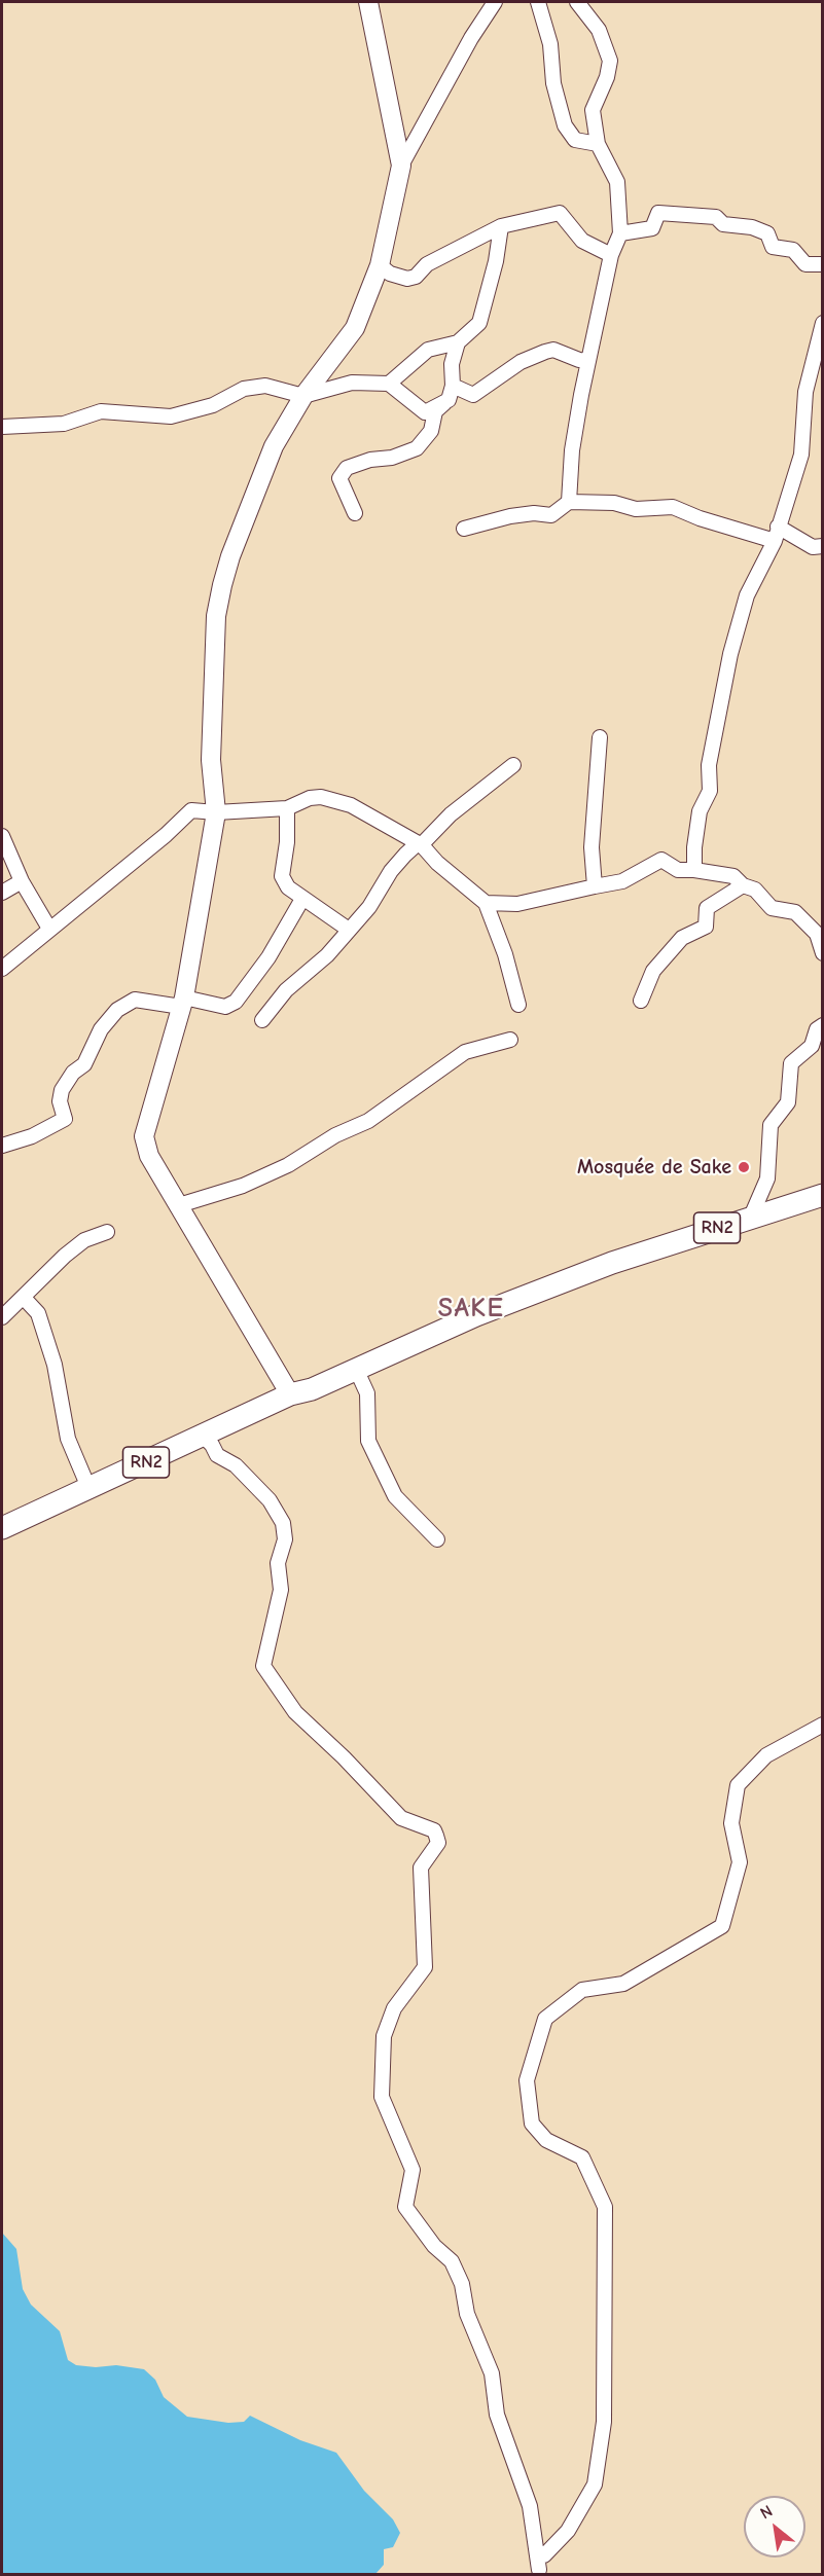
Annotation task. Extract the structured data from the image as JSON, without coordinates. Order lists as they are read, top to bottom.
{
  "streets": {
    "highway": ["RN2"]
  },
  "districts": ["SAKE"],
  "places": ["Mosquée de Sake"],
  "north": "top left"
}
